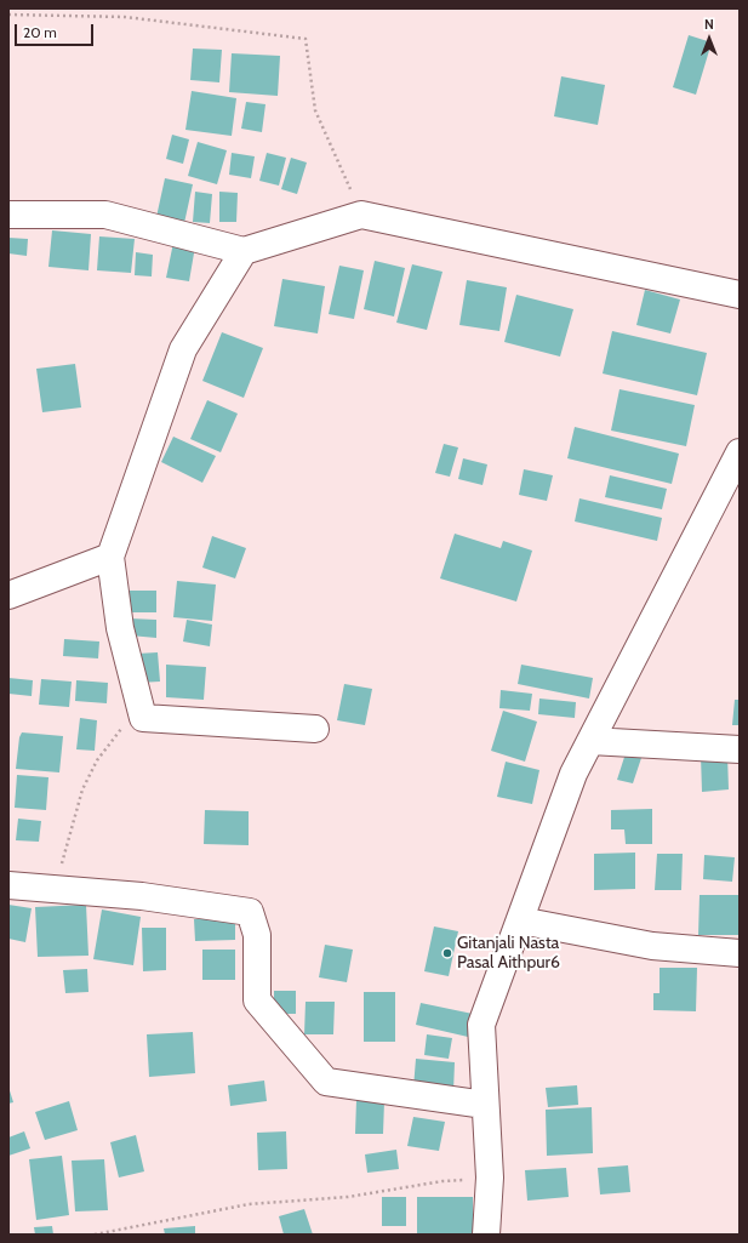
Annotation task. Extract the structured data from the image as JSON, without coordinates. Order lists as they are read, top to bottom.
{
  "places": ["Gitanjali Nasta Pasal Aithpur6"],
  "scale_bar": "20 m",
  "north": "top"
}
